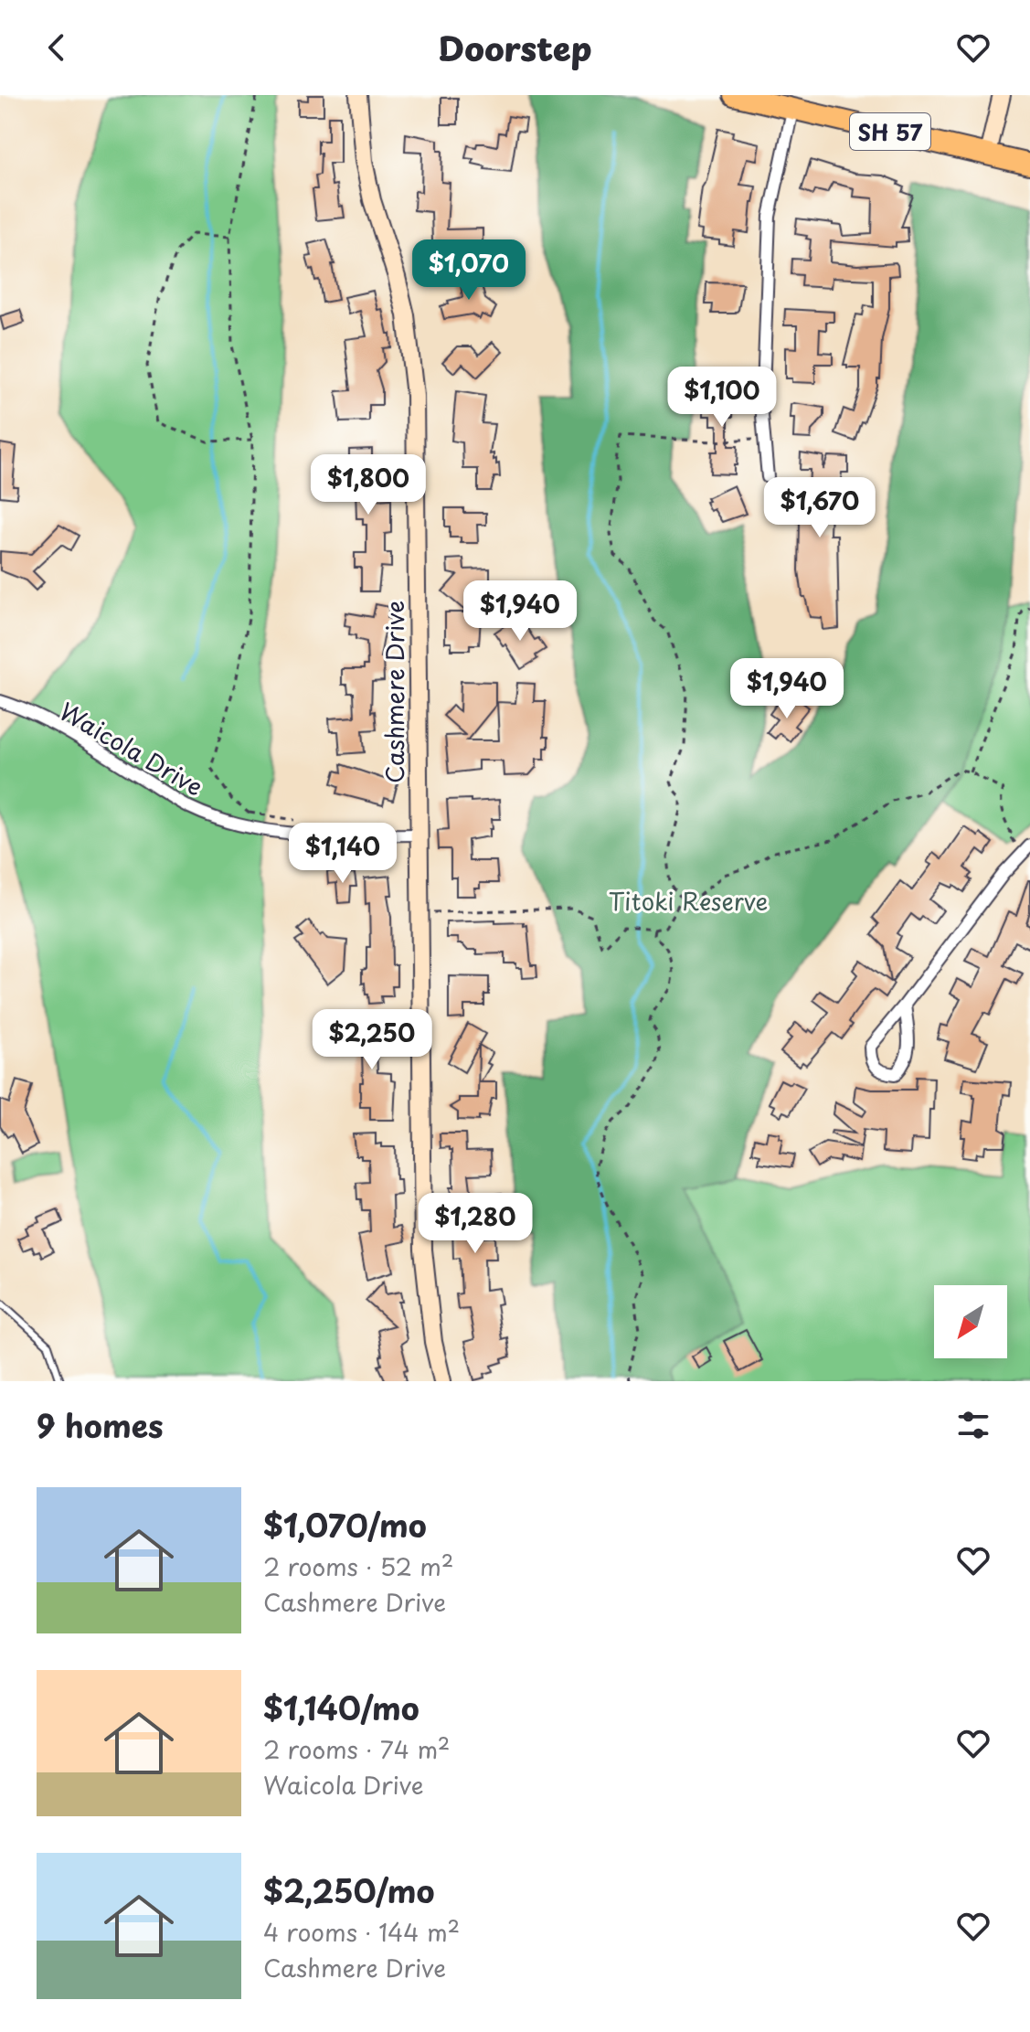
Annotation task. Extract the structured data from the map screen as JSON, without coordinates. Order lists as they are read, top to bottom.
{
  "streets": {
    "highway": ["SH 57"],
    "street": ["Cashmere Drive", "Waicola Drive"]
  },
  "crossings": [
    ["Cashmere Drive", "Waicola Drive"]
  ],
  "parks": ["Titoki Reserve"],
  "north": "bottom left",
  "page": {
    "header": "Doorstep",
    "price": [
      "$1,070",
      "$1,100",
      "$1,800",
      "$1,670",
      "$1,940",
      "$1,940",
      "$1,140",
      "$2,250",
      "$1,280"
    ],
    "heading": "9 homes",
    "list": [
      {
        "name": "$1,070/mo",
        "note": "2 rooms · 52 m² · Cashmere Drive"
      },
      {
        "name": "$1,140/mo",
        "note": "2 rooms · 74 m² · Waicola Drive"
      },
      {
        "name": "$2,250/mo",
        "note": "4 rooms · 144 m² · Cashmere Drive"
      }
    ]
  }
}
